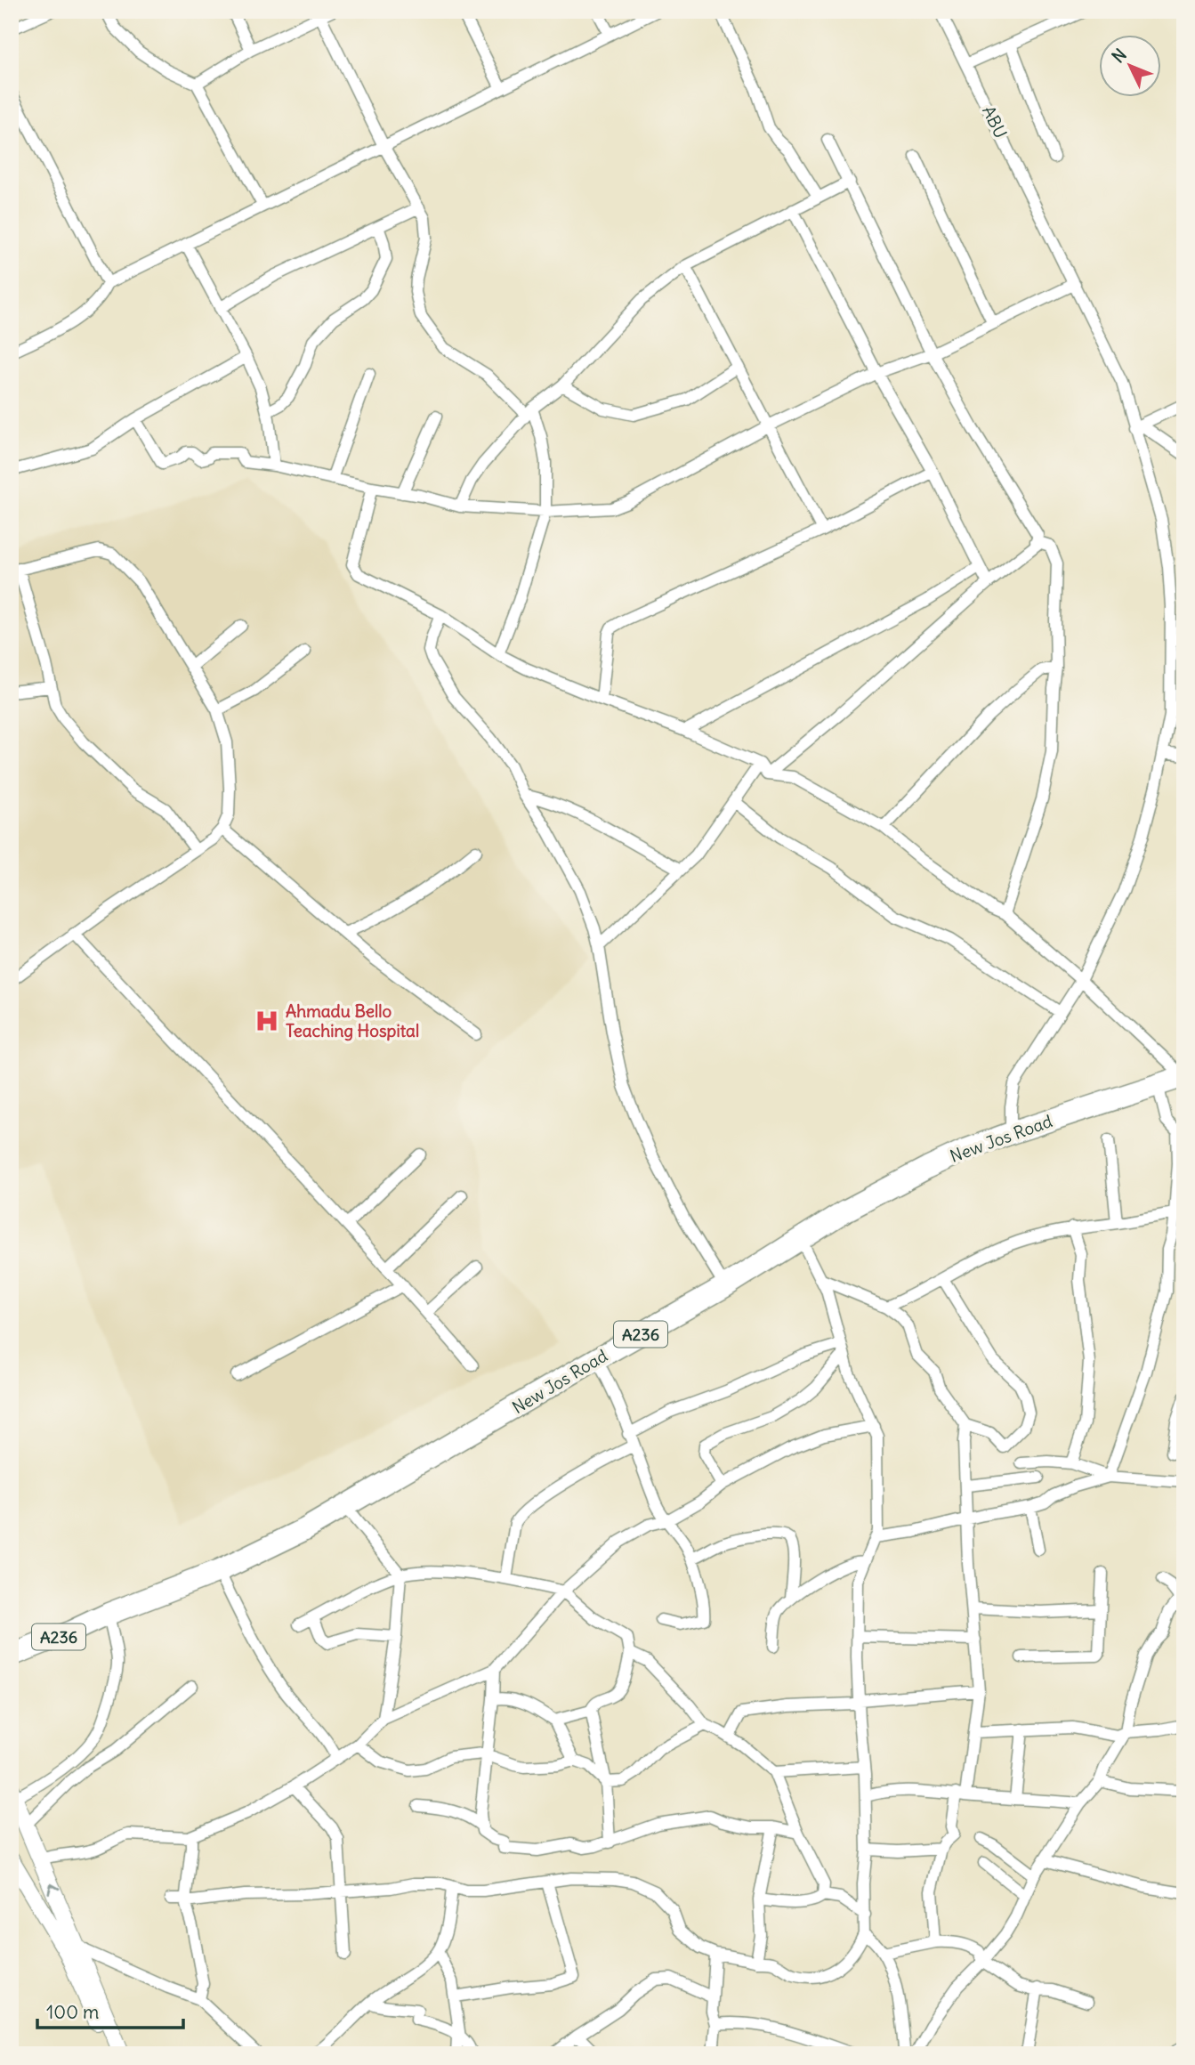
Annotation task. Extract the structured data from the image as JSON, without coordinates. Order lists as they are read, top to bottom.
{
  "streets": {
    "highway": ["New Jos Road", "A236"],
    "street": ["ABU"]
  },
  "crossings": [
    ["ABU", "New Jos Road"]
  ],
  "places": {
    "hospital": ["Ahmadu Bello Teaching Hospital"]
  },
  "scale_bar": "100 m",
  "north": "top left"
}
